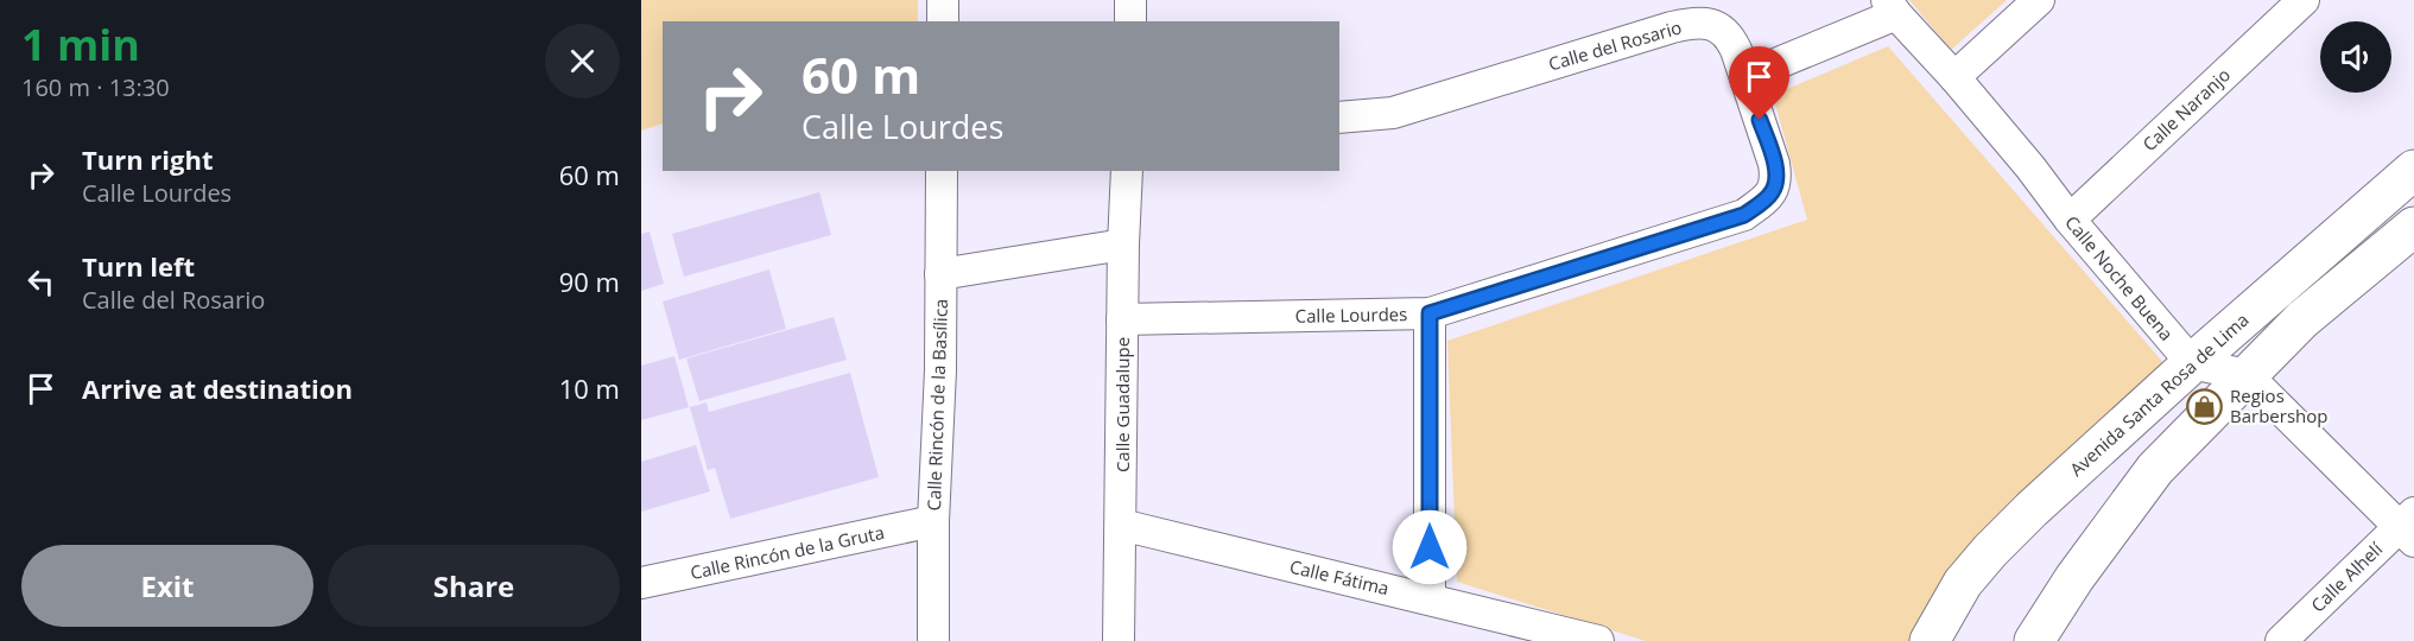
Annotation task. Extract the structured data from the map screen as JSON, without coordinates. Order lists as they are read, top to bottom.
{
  "streets": {
    "street": [
      "Calle del Rosario",
      "Calle Naranjo",
      "Calle Noche Buena",
      "Calle Lourdes",
      "Avenida Santa Rosa de Lima",
      "Calle Rincón de la Basílica",
      "Calle Guadalupe",
      "Calle Rincón de la Gruta",
      "Calle Fátima",
      "Calle Alhelí"
    ]
  },
  "crossings": [
    ["Calle del Rosario", "Calle Lourdes"],
    ["Calle Naranjo", "Calle Noche Buena"],
    ["Calle Noche Buena", "Avenida Santa Rosa de Lima"],
    ["Calle Lourdes", "Calle Guadalupe"],
    ["Calle Rincón de la Basílica", "Calle Rincón de la Gruta"],
    ["Calle Guadalupe", "Calle Fátima"]
  ],
  "places": {
    "shop": ["Regios Barbershop"]
  },
  "page": {
    "heading": ["1 min", "160 m · 13:30"],
    "turn": ["60 m", "Calle Lourdes"],
    "list": [
      {
        "name": "Turn right",
        "note": "Calle Lourdes",
        "value": "60 m"
      },
      {
        "name": "Turn left",
        "note": "Calle del Rosario",
        "value": "90 m"
      },
      {
        "name": "Arrive at destination",
        "value": "10 m"
      }
    ],
    "buttons": ["Exit", "Share"]
  }
}
